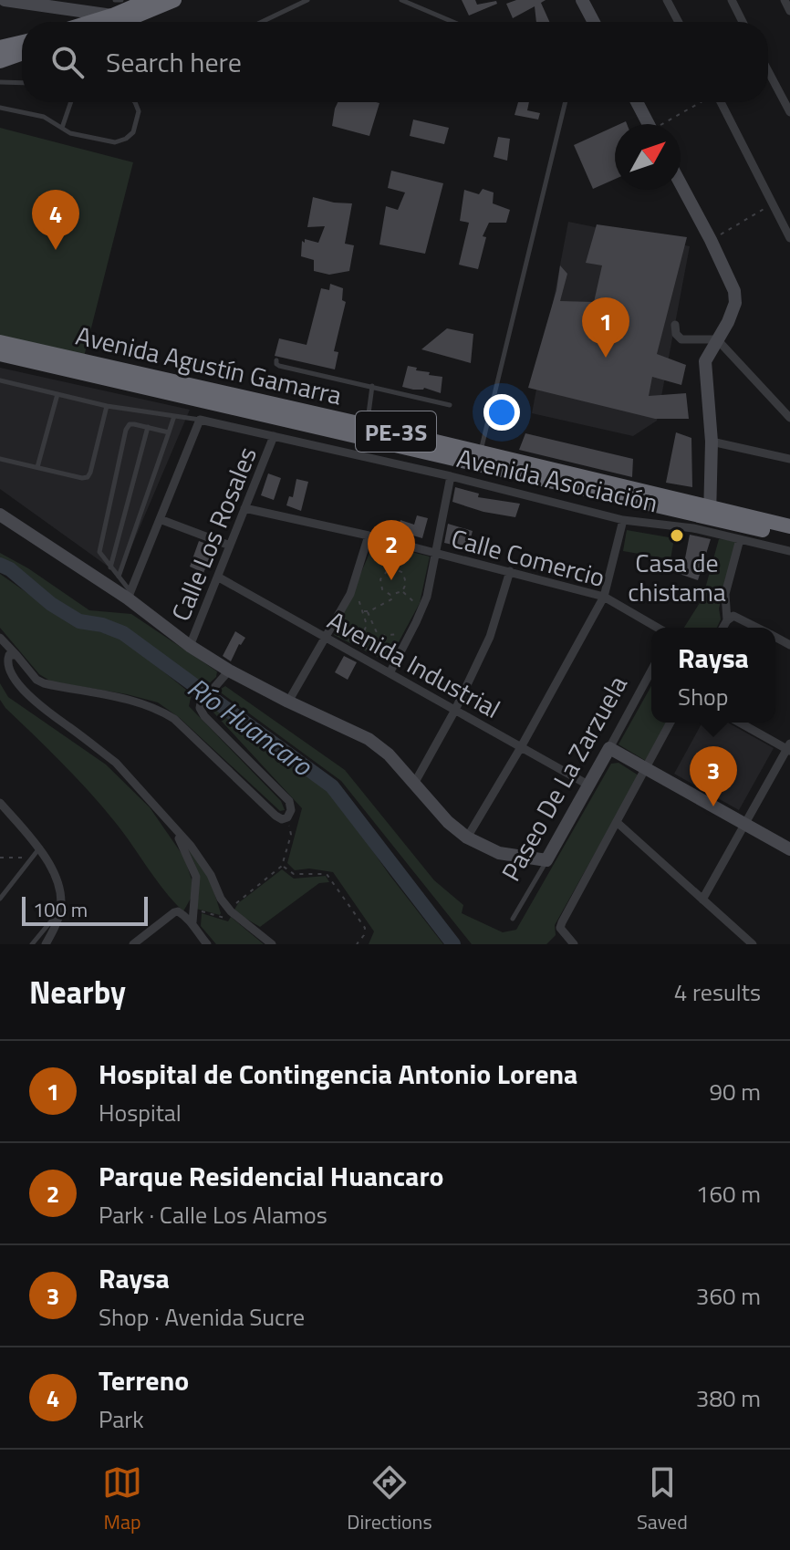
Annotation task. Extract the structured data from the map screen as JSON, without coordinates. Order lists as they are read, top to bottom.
{
  "streets": {
    "highway": ["Avenida Agustín Gamarra", "PE-3S"],
    "street": [
      "Avenida Asociación",
      "Calle Los Rosales",
      "Calle Comercio",
      "Avenida Industrial",
      "Paseo De La Zarzuela"
    ]
  },
  "crossings": [
    ["Avenida Asociación", "Calle Los Rosales"],
    ["Calle Los Rosales", "Calle Comercio"],
    ["Calle Los Rosales", "Avenida Industrial"],
    ["Avenida Industrial", "Paseo De La Zarzuela"]
  ],
  "water": ["Río Huancaro"],
  "places": ["Casa de chistama"],
  "scale_bar": "100 m",
  "north": "top right",
  "page": {
    "search": "Search here",
    "pins": [
      "4",
      "1",
      "2",
      "3"
    ],
    "popup": ["Raysa", "Shop"],
    "scale": "100 m",
    "heading": ["Nearby", "4 results"],
    "list": [
      {
        "mark": "1",
        "name": "Hospital de Contingencia Antonio Lorena",
        "note": "Hospital",
        "value": "90 m"
      },
      {
        "mark": "2",
        "name": "Parque Residencial Huancaro",
        "note": "Park · Calle Los Alamos",
        "value": "160 m"
      },
      {
        "mark": "3",
        "name": "Raysa",
        "note": "Shop · Avenida Sucre",
        "value": "360 m"
      },
      {
        "mark": "4",
        "name": "Terreno",
        "note": "Park",
        "value": "380 m"
      }
    ],
    "nav": ["Map", "Directions", "Saved"]
  }
}
